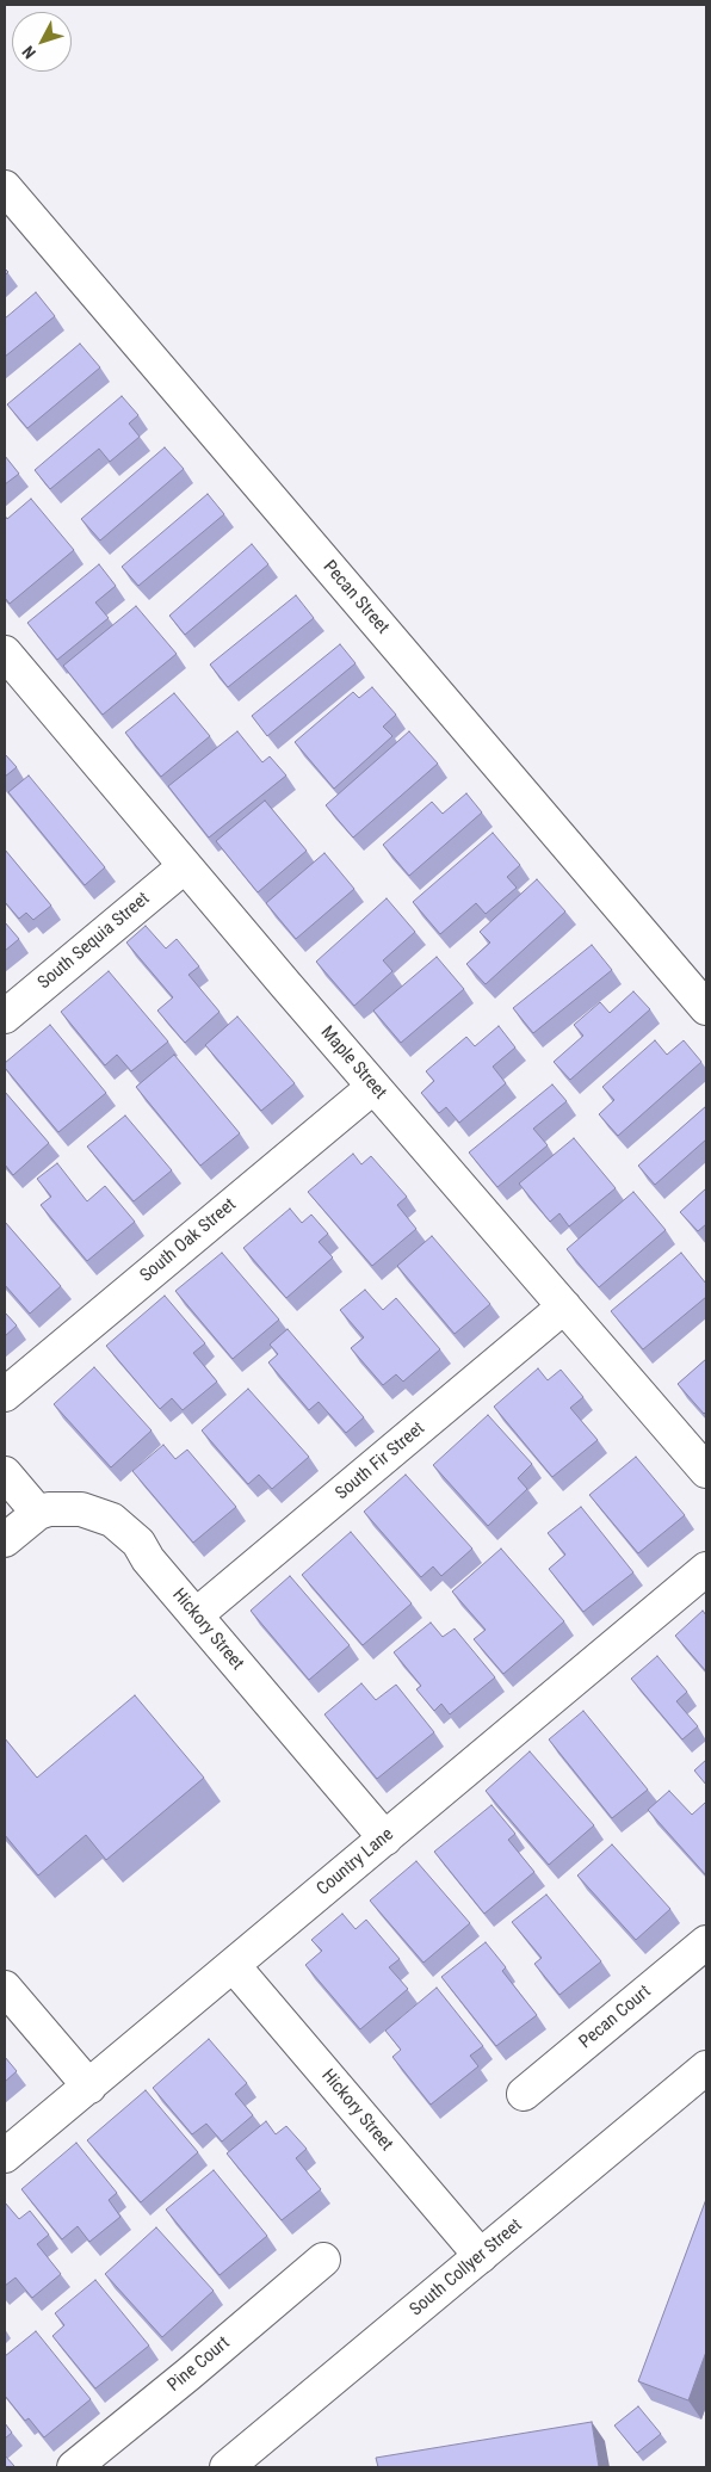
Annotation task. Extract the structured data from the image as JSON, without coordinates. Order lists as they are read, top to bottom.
{
  "streets": {
    "street": [
      "Pecan Street",
      "South Sequia Street",
      "Maple Street",
      "South Oak Street",
      "South Fir Street",
      "Hickory Street",
      "Country Lane",
      "Pecan Court",
      "South Collyer Street",
      "Pine Court"
    ]
  },
  "crossings": [
    ["South Sequia Street", "Maple Street"],
    ["Maple Street", "South Oak Street"],
    ["Maple Street", "South Fir Street"],
    ["South Fir Street", "Hickory Street"],
    ["Hickory Street", "Country Lane"],
    ["Hickory Street", "South Collyer Street"]
  ],
  "north": "bottom left"
}
